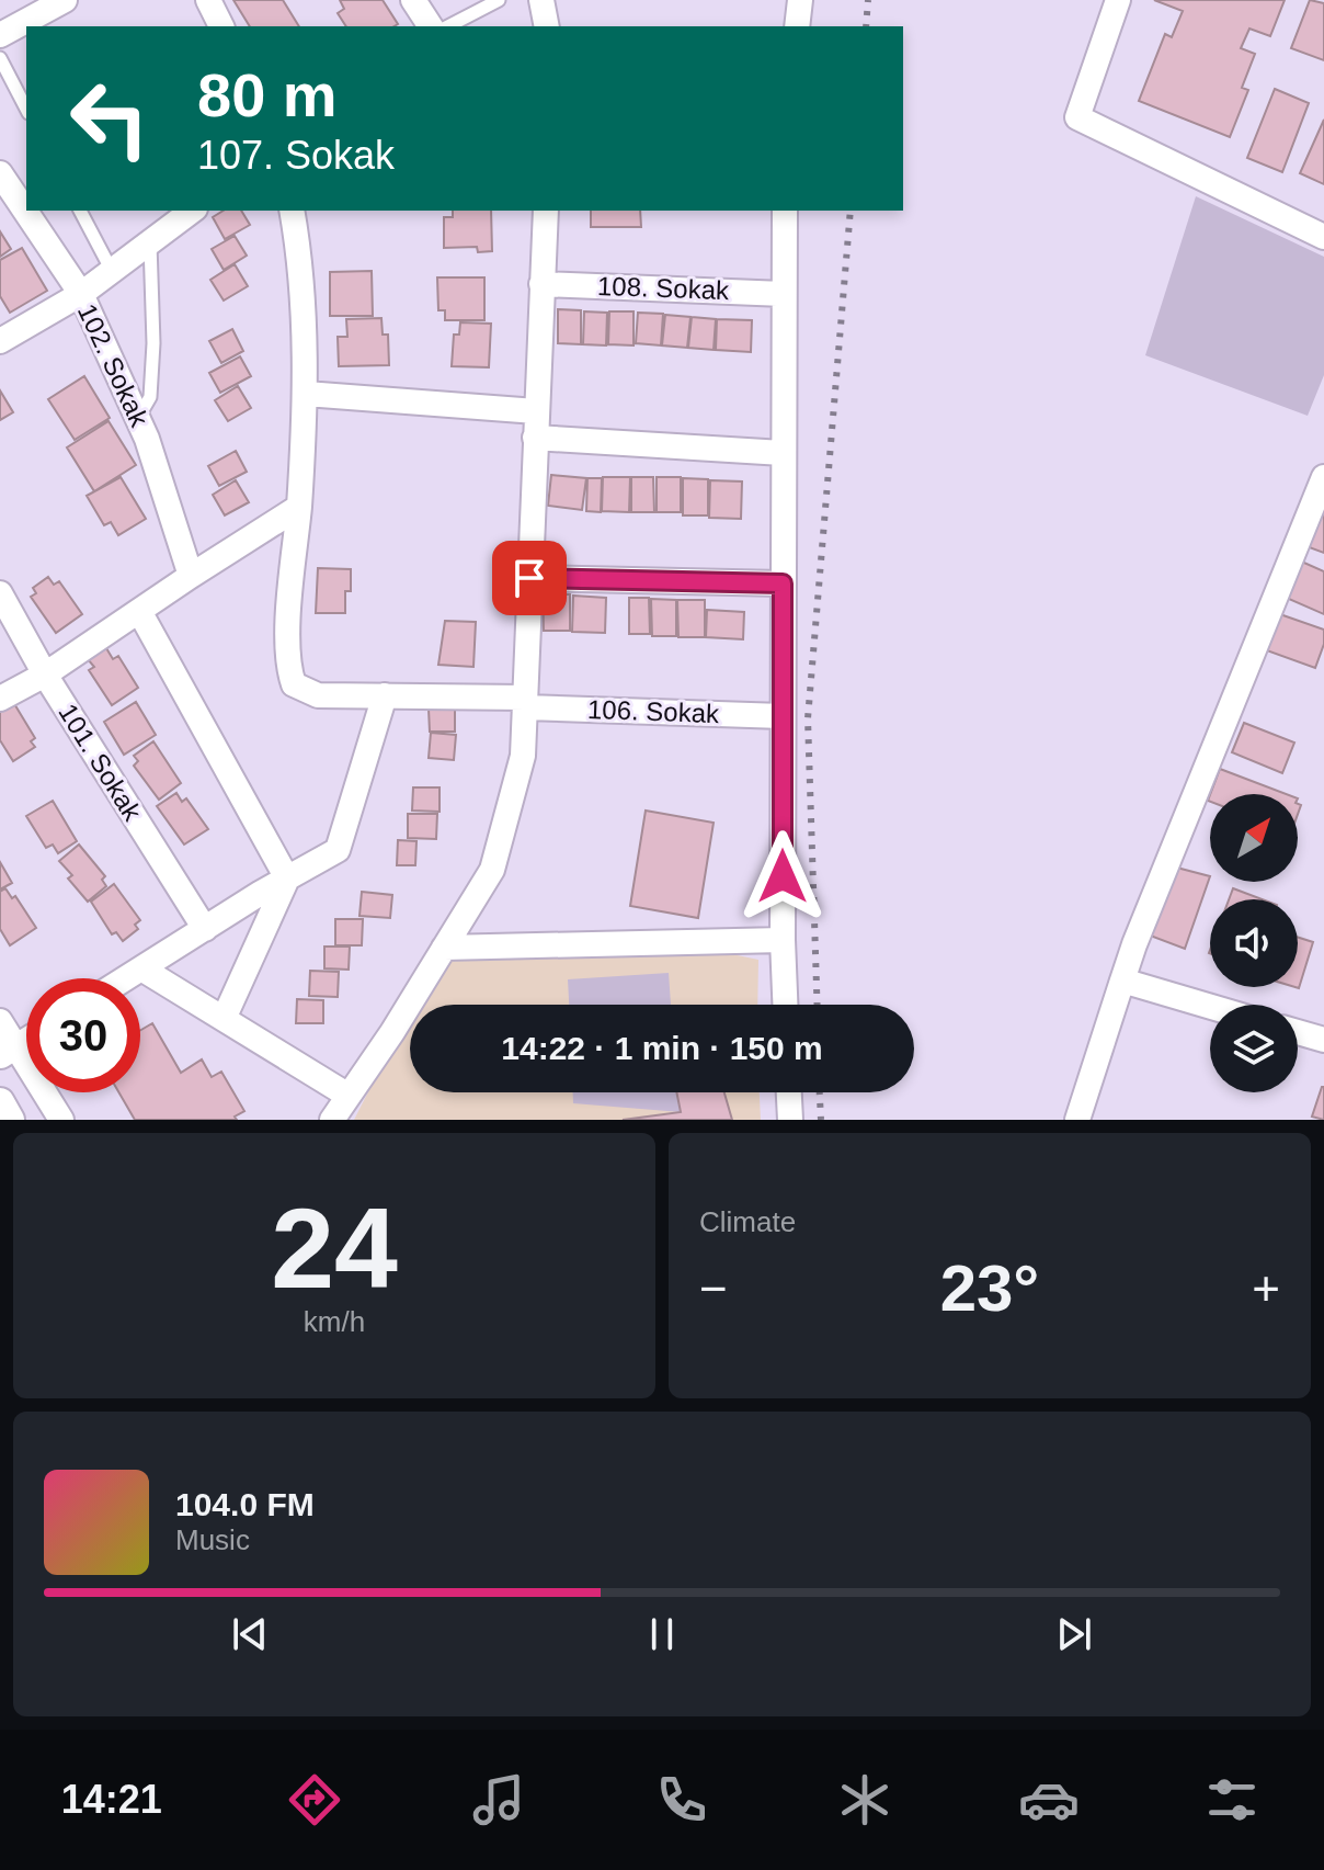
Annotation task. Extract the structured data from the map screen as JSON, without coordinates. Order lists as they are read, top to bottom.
{
  "streets": {
    "street": [
      "108. Sokak",
      "102. Sokak",
      "106. Sokak",
      "101. Sokak"
    ]
  },
  "north": "top right",
  "page": {
    "turn": ["80 m", "107. Sokak"],
    "limit": "30",
    "trip": "14:22 · 1 min · 150 m",
    "tile": [
      ["24", "km/h"],
      "Climate"
    ],
    "heat": ["−", "23°", "+"],
    "song": ["104.0 FM", "Music"],
    "tabs": "14:21"
  }
}
